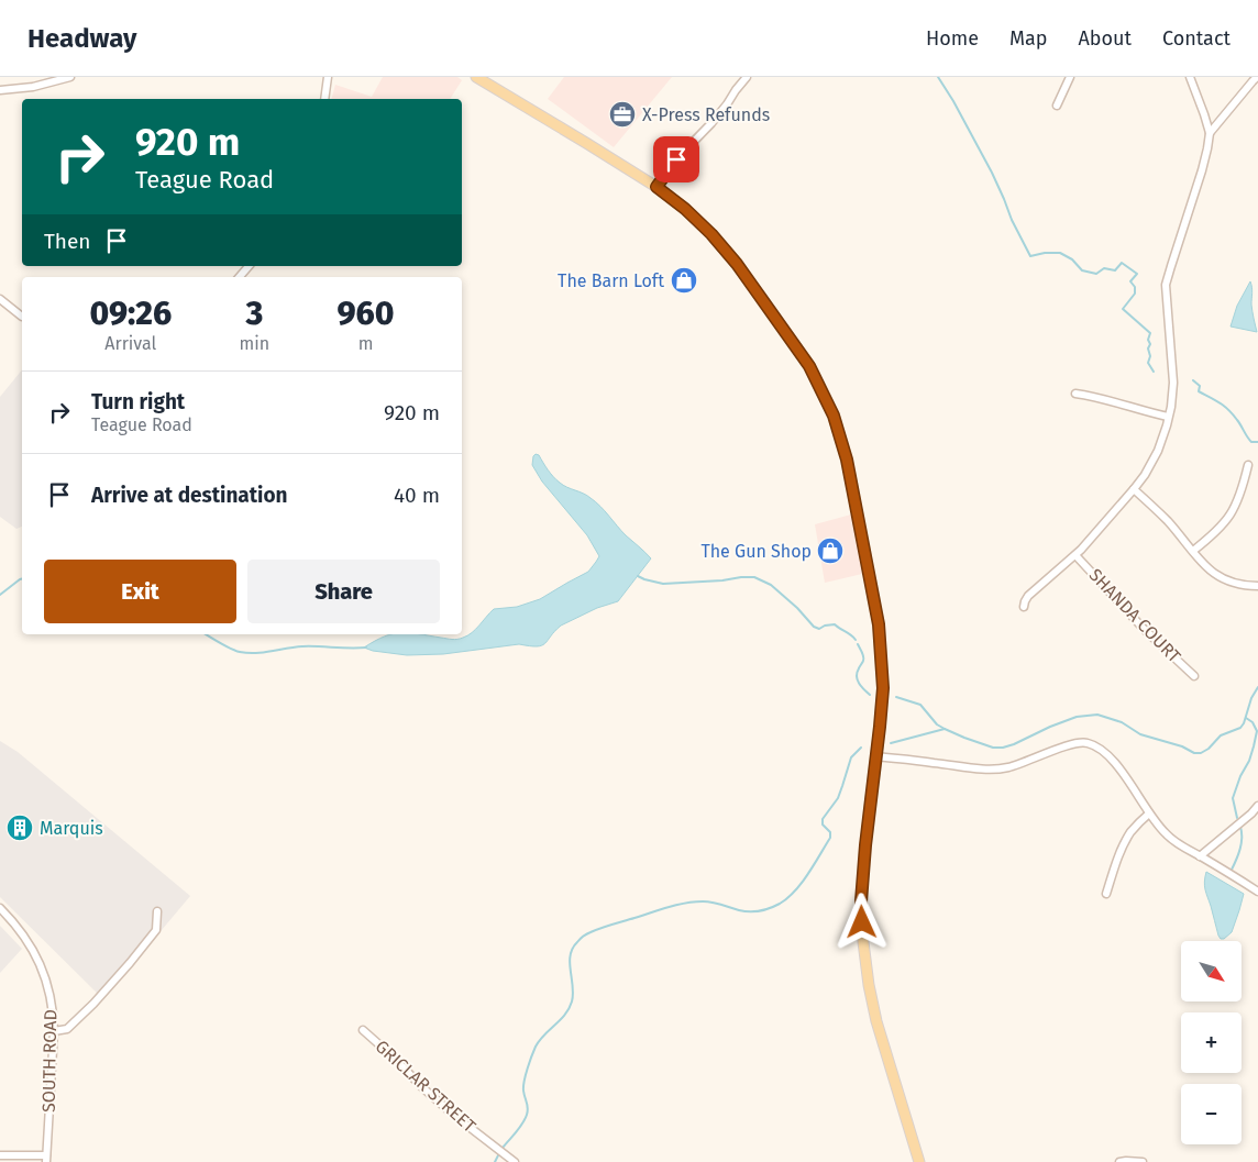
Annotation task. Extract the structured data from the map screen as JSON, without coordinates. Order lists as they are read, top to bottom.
{
  "streets": {
    "street": ["SHANDA COURT", "SOUTH ROAD", "GRICLAR STREET"]
  },
  "places": {
    "office": ["X-Press Refunds"],
    "shop": ["The Barn Loft", "The Gun Shop"],
    "building": ["Marquis"]
  },
  "north": "bottom right",
  "page": {
    "header": "Headway",
    "nav": [
      "Home",
      "Map",
      "About",
      "Contact"
    ],
    "turn": ["920 m", "Teague Road"],
    "then": "Then",
    "eta": [
      "09:26",
      "Arrival",
      "3",
      "min",
      "960",
      "m"
    ],
    "list": [
      {
        "name": "Turn right",
        "note": "Teague Road",
        "value": "920 m"
      },
      {
        "name": "Arrive at destination",
        "value": "40 m"
      }
    ],
    "buttons": ["Exit", "Share"],
    "map_buttons": ["+", "−"]
  }
}
